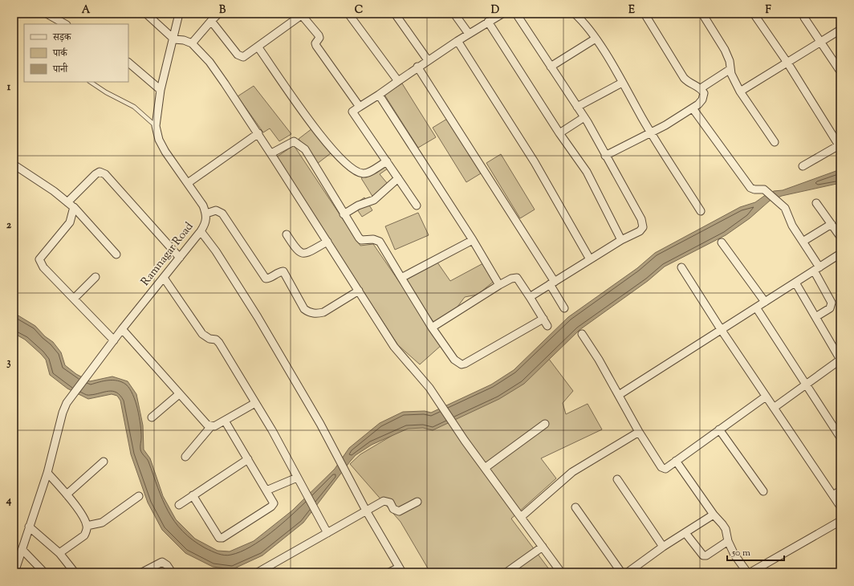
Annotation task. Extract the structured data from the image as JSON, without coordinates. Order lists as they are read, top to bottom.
{
  "streets": {
    "street": ["Ramnagar Road"]
  },
  "legend": ["सड़क", "पार्क", "पानी"],
  "scale_bar": "50 m",
  "grid": {
    "columns": [
      "A",
      "B",
      "C",
      "D",
      "E",
      "F"
    ],
    "rows": [
      "1",
      "2",
      "3",
      "4"
    ]
  }
}
